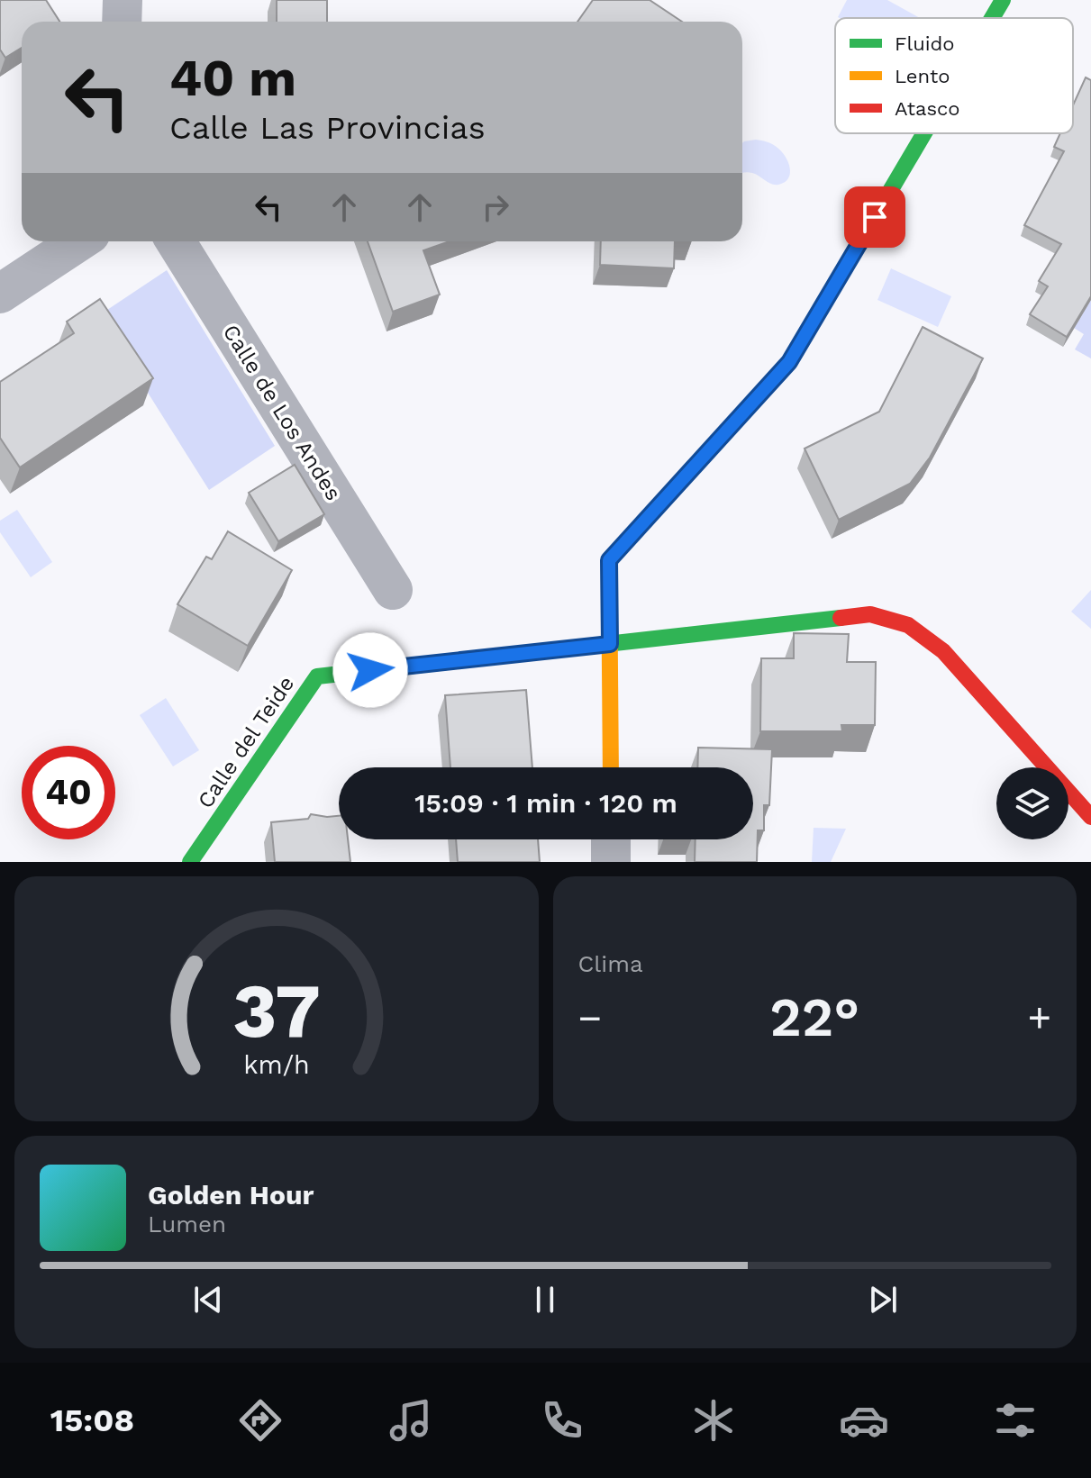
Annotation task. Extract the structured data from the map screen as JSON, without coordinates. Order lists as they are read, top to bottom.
{
  "streets": {
    "street": ["Calle de Los Andes", "Calle del Teide"]
  },
  "legend": ["Fluido", "Lento", "Atasco"],
  "page": {
    "turn": ["40 m", "Calle Las Provincias"],
    "limit": "40",
    "trip": "15:09 · 1 min · 120 m",
    "tile": "Clima",
    "heat": ["−", "22°", "+"],
    "song": ["Golden Hour", "Lumen"],
    "tabs": "15:08",
    "gauge": ["37", "km/h"]
  }
}
